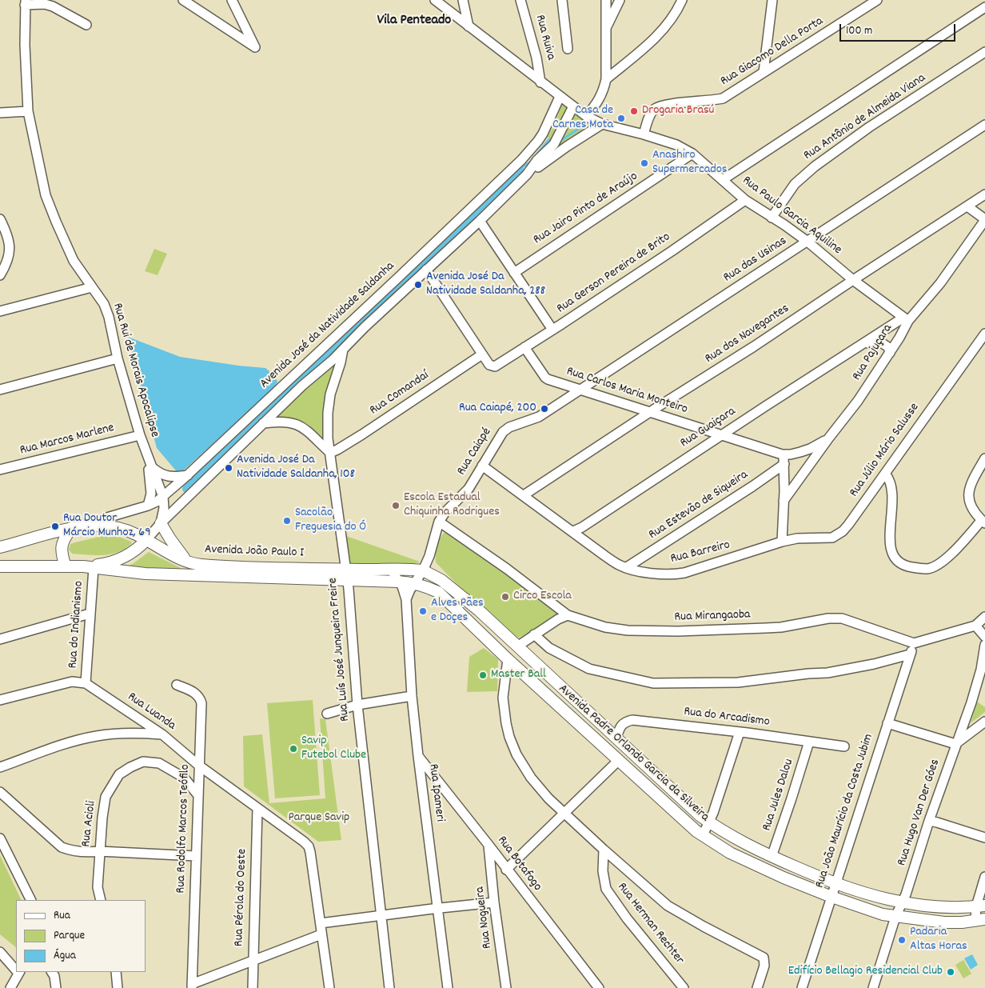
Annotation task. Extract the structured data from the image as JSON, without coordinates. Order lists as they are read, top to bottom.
{
  "streets": {
    "main road": ["Avenida João Paulo I", "Avenida Padre Orlando Garcia da Silveira"],
    "street": [
      "Rua Ruiva",
      "Rua Giacomo Della Porta",
      "Rua Antônio de Almeida Viana",
      "Rua Jairo Pinto de Araújo",
      "Rua Paulo Garcia Aquiline",
      "Rua das Usinas",
      "Rua Gerson Pereira de Brito",
      "Avenida José da Natividade Saldanha",
      "Rua dos Navegantes",
      "Rua Pajuçara",
      "Rua Rui de Morais Apocalipse",
      "Rua Carlos Maria Monteiro",
      "Rua Comandaí",
      "Rua Guaiçara",
      "Rua Marcos Marlene",
      "Rua Júlio Mário Salusse",
      "Rua Caiapé",
      "Rua Estevão de Siqueira",
      "Rua Barreiro",
      "Rua Mirangaoba",
      "Rua do Indianismo",
      "Rua Luís José Junqueira Freire",
      "Rua Luanda",
      "Rua do Arcadismo",
      "Rua Ipameri",
      "Rua Jules Dalou",
      "Rua João Maurício da Costa Jubim",
      "Rua Hugo Van Der Góes",
      "Rua Acioli",
      "Rua Rodolfo Marcos Teófilo",
      "Rua Botafogo",
      "Rua Pérola do Oeste",
      "Rua Nogueira",
      "Rua Herman Rechter"
    ]
  },
  "crossings": [
    ["Rua Ruiva", "Rua Paulo Garcia Aquiline"],
    ["Rua Giacomo Della Porta", "Rua Paulo Garcia Aquiline"],
    ["Rua Antônio de Almeida Viana", "Rua Paulo Garcia Aquiline"],
    ["Rua Jairo Pinto de Araújo", "Rua Paulo Garcia Aquiline"],
    ["Rua Paulo Garcia Aquiline", "Rua das Usinas"],
    ["Rua Paulo Garcia Aquiline", "Rua Gerson Pereira de Brito"],
    ["Rua Paulo Garcia Aquiline", "Avenida José da Natividade Saldanha"],
    ["Rua Paulo Garcia Aquiline", "Rua dos Navegantes"],
    ["Rua Paulo Garcia Aquiline", "Rua Pajuçara"],
    ["Rua Paulo Garcia Aquiline", "Rua Guaiçara"],
    ["Rua das Usinas", "Rua Carlos Maria Monteiro"],
    ["Rua das Usinas", "Rua Caiapé"],
    ["Rua Gerson Pereira de Brito", "Rua Carlos Maria Monteiro"],
    ["Rua Gerson Pereira de Brito", "Rua Comandaí"],
    ["Avenida José da Natividade Saldanha", "Rua Rui de Morais Apocalipse"],
    ["Avenida José da Natividade Saldanha", "Avenida João Paulo I"],
    ["Avenida José da Natividade Saldanha", "Rua Luís José Junqueira Freire"],
    ["Rua dos Navegantes", "Rua Carlos Maria Monteiro"],
    ["Rua dos Navegantes", "Rua Barreiro"],
    ["Rua Pajuçara", "Rua Carlos Maria Monteiro"],
    ["Rua Pajuçara", "Rua Guaiçara"],
    ["Rua Rui de Morais Apocalipse", "Rua Marcos Marlene"],
    ["Rua Carlos Maria Monteiro", "Rua Guaiçara"],
    ["Rua Carlos Maria Monteiro", "Rua Caiapé"],
    ["Rua Comandaí", "Rua Luís José Junqueira Freire"],
    ["Rua Guaiçara", "Rua Barreiro"],
    ["Rua Júlio Mário Salusse", "Rua Barreiro"],
    ["Rua Caiapé", "Avenida João Paulo I"],
    ["Rua Caiapé", "Rua Barreiro"],
    ["Rua Caiapé", "Rua Mirangaoba"],
    ["Rua Caiapé", "Avenida Padre Orlando Garcia da Silveira"],
    ["Rua Estevão de Siqueira", "Rua Barreiro"],
    ["Avenida João Paulo I", "Rua do Indianismo"],
    ["Avenida João Paulo I", "Rua Luís José Junqueira Freire"],
    ["Avenida João Paulo I", "Avenida Padre Orlando Garcia da Silveira"],
    ["Avenida João Paulo I", "Rua Ipameri"],
    ["Rua Mirangaoba", "Rua João Maurício da Costa Jubim"],
    ["Rua do Indianismo", "Rua Luanda"],
    ["Rua Luanda", "Rua Rodolfo Marcos Teófilo"],
    ["Rua Luanda", "Rua Pérola do Oeste"],
    ["Rua do Arcadismo", "Avenida Padre Orlando Garcia da Silveira"],
    ["Rua do Arcadismo", "Rua Jules Dalou"],
    ["Avenida Padre Orlando Garcia da Silveira", "Rua Jules Dalou"],
    ["Avenida Padre Orlando Garcia da Silveira", "Rua João Maurício da Costa Jubim"],
    ["Avenida Padre Orlando Garcia da Silveira", "Rua Hugo Van Der Góes"],
    ["Rua Ipameri", "Rua Botafogo"],
    ["Rua Acioli", "Rua Rodolfo Marcos Teófilo"],
    ["Rua Botafogo", "Rua Nogueira"]
  ],
  "districts": ["Vila Penteado"],
  "parks": ["Parque Savip"],
  "places": [
    "Drogaria Brasú",
    "Casa de Carnes Mota",
    "Anashiro Supermercados",
    "Avenida José Da Natividade Saldanha, 288",
    "Rua Caiapé, 200",
    "Avenida José Da Natividade Saldanha, 108",
    "Escola Estadual Chiquinha Rodrigues",
    "Sacolão Freguesia do Ó",
    "Rua Doutor Márcio Munhoz, 69",
    "Circo Escola",
    "Alves Pães e Doçes",
    "Master Ball",
    "Savip Futebol Clube",
    "Padaria Altas Horas",
    "Edifício Bellagio Residencial Club"
  ],
  "legend": ["Rua", "Parque", "Água"],
  "scale_bar": "100 m"
}
